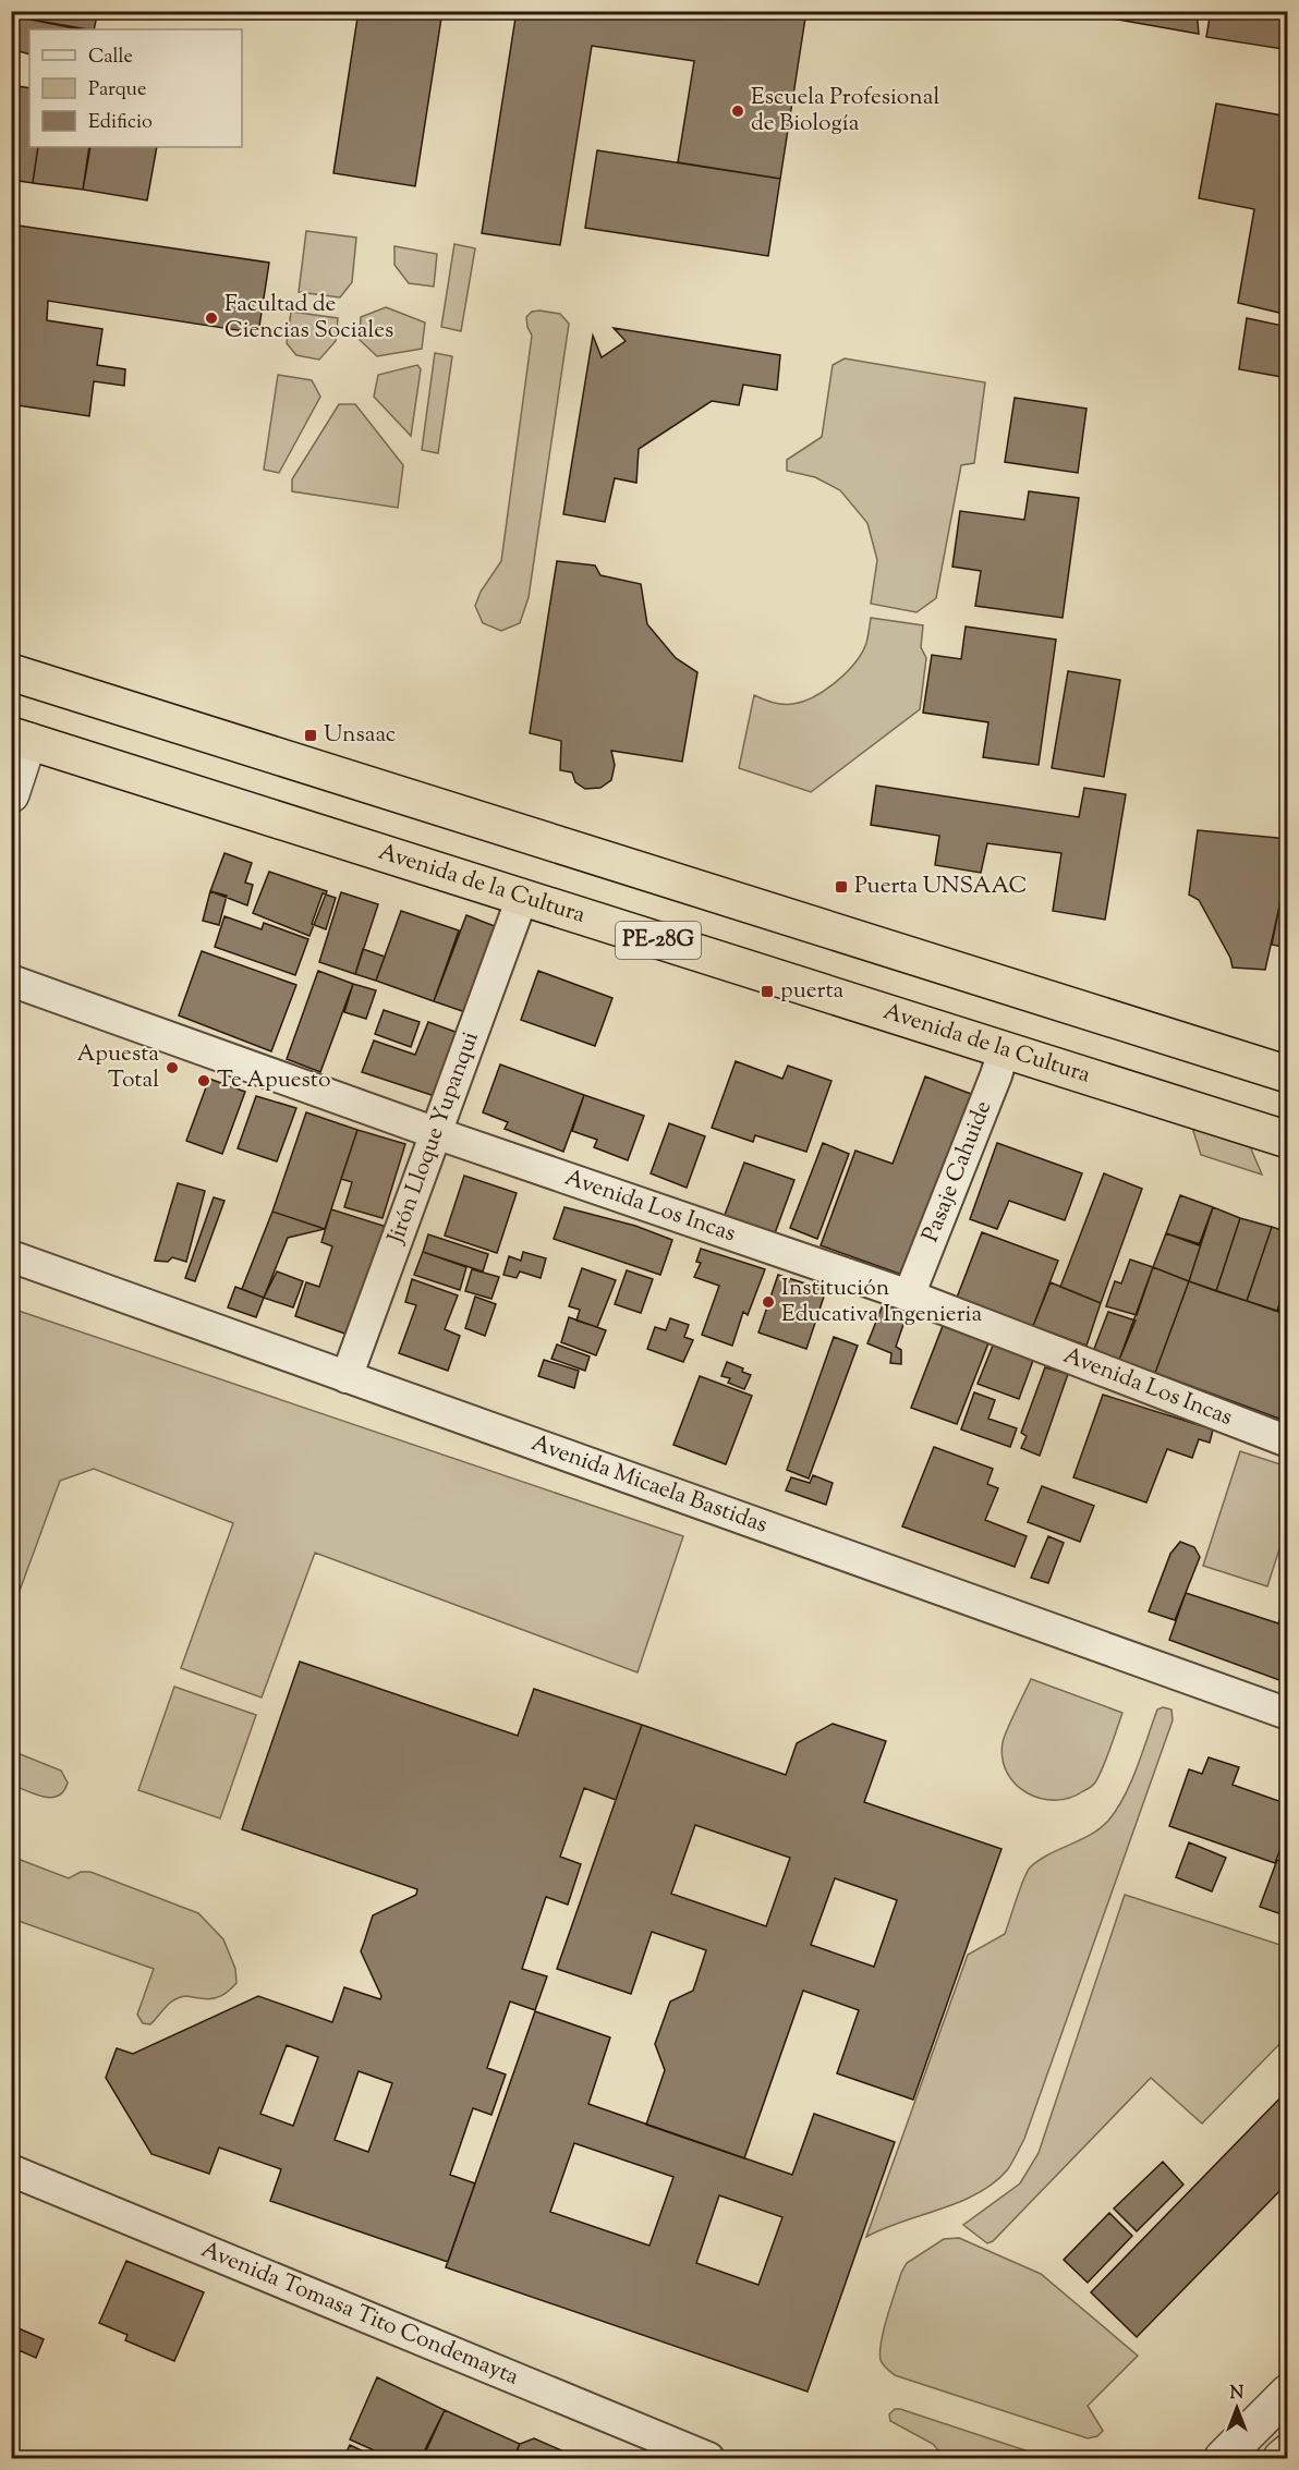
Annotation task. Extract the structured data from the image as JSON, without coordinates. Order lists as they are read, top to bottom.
{
  "streets": {
    "highway": ["Avenida de la Cultura", "PE-28G"],
    "street": [
      "Jirón Lloque Yupanqui",
      "Pasaje Cahuide",
      "Avenida Los Incas",
      "Avenida Micaela Bastidas",
      "Avenida Tomasa Tito Condemayta"
    ]
  },
  "crossings": [
    ["Avenida de la Cultura", "Jirón Lloque Yupanqui"],
    ["Avenida de la Cultura", "Pasaje Cahuide"],
    ["Jirón Lloque Yupanqui", "Avenida Los Incas"],
    ["Jirón Lloque Yupanqui", "Avenida Micaela Bastidas"],
    ["Pasaje Cahuide", "Avenida Los Incas"]
  ],
  "places": {
    "other": [
      "Escuela Profesional de Biología",
      "Facultad de Ciencias Sociales",
      "Apuesta Total",
      "Te Apuesto",
      "Institución Educativa Ingenieria"
    ],
    "transit": ["Unsaac", "Puerta UNSAAC", "puerta"]
  },
  "legend": ["Calle", "Parque", "Edificio"],
  "north": "top"
}
